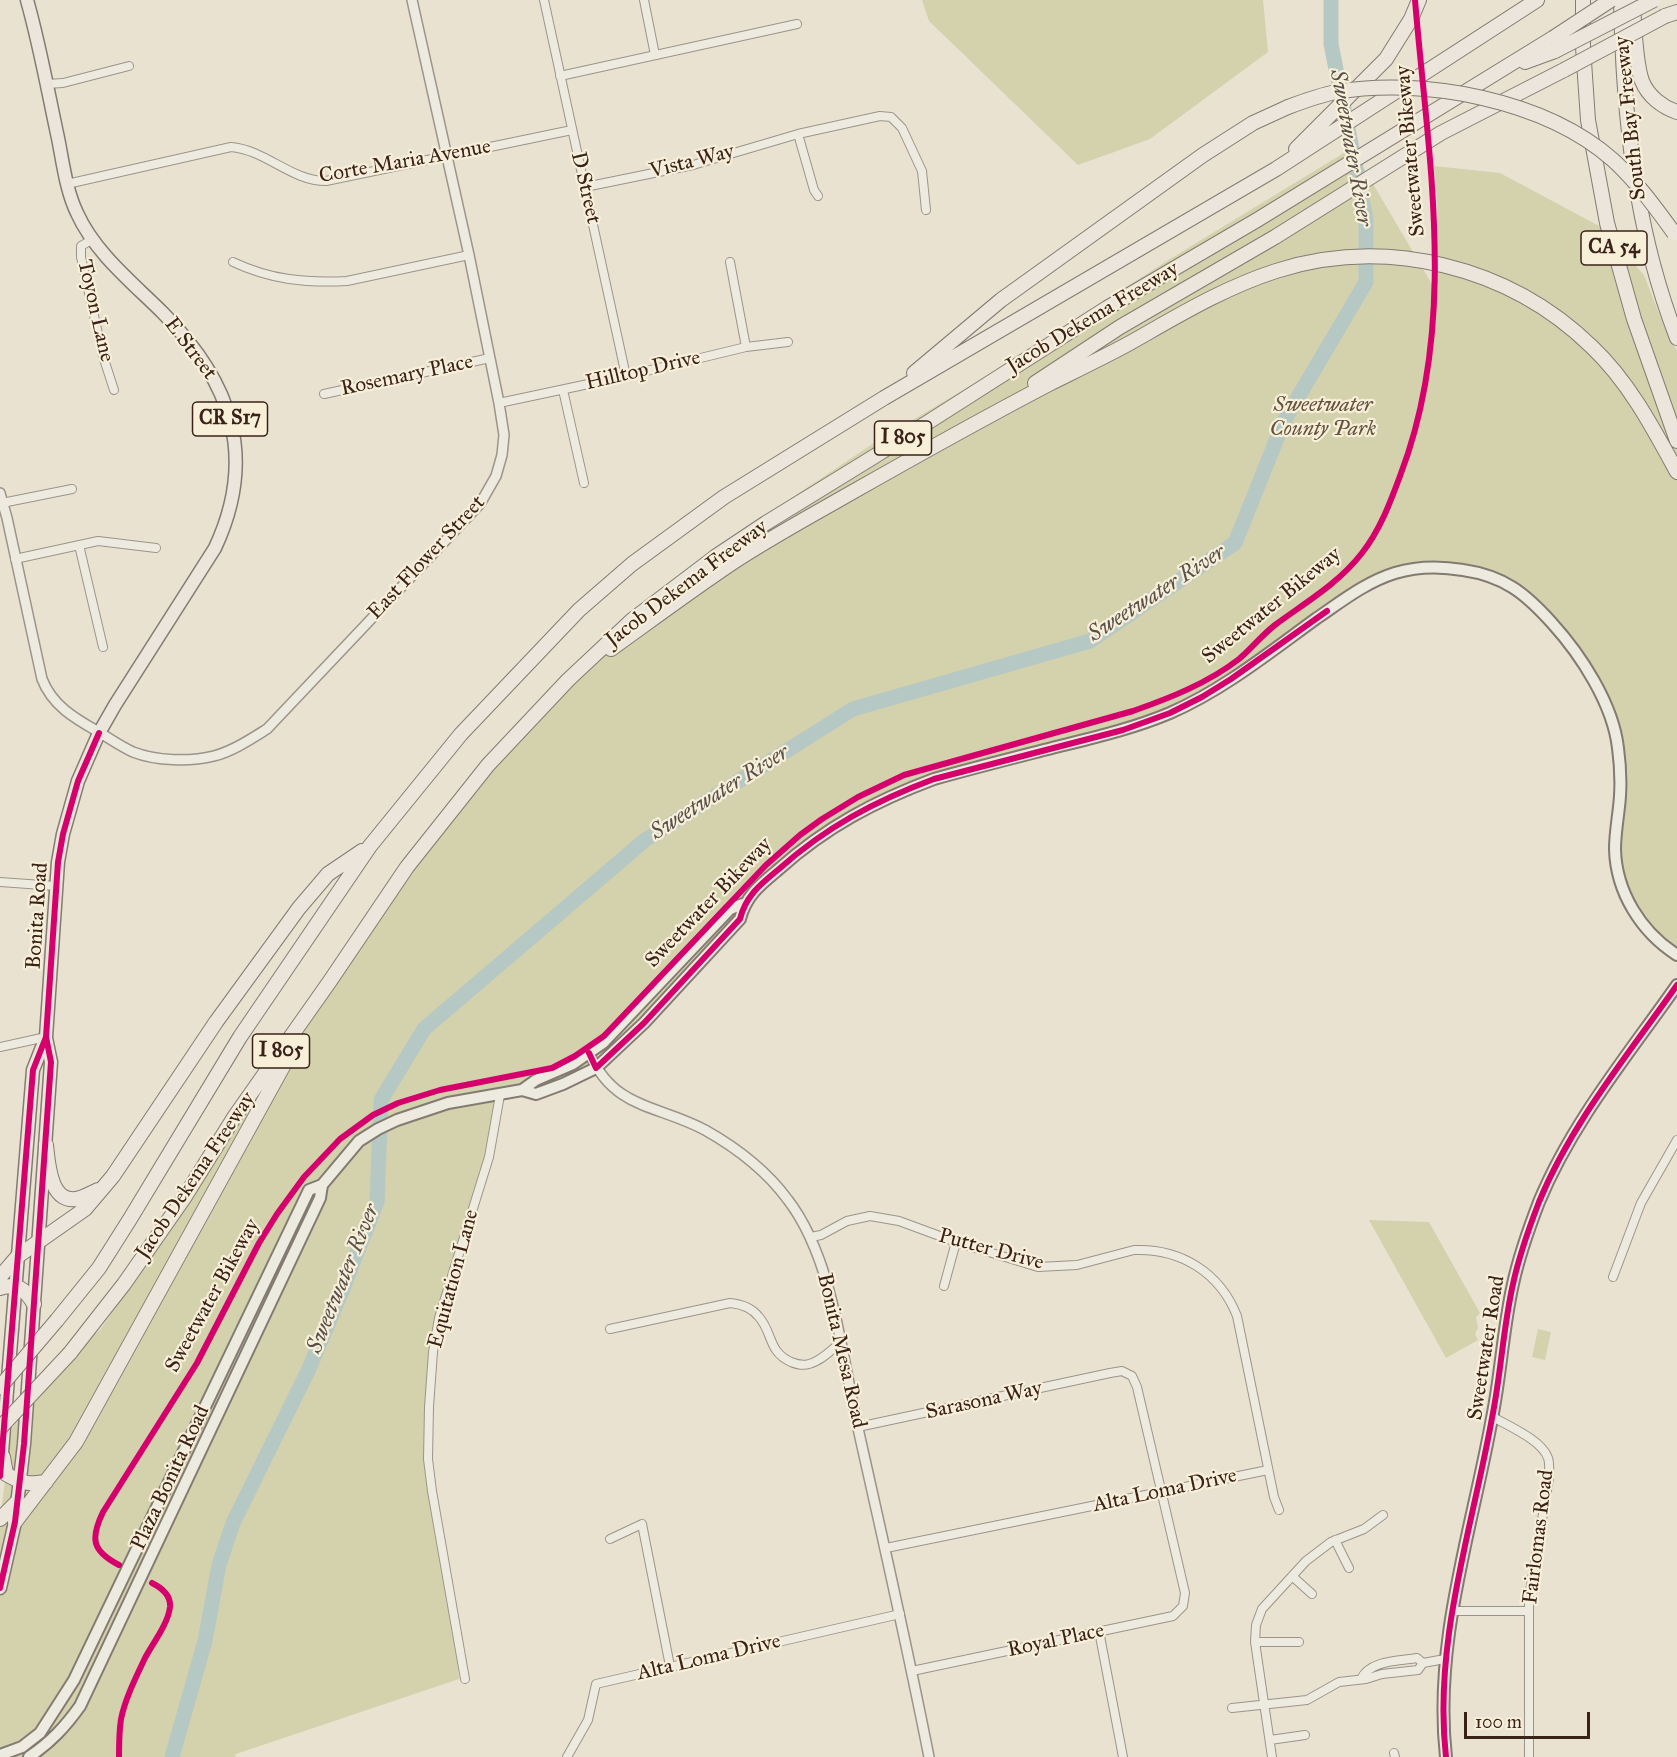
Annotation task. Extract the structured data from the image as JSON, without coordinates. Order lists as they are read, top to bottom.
{
  "streets": {
    "highway": [
      "South Bay Freeway",
      "CA 54",
      "Jacob Dekema Freeway",
      "I 805"
    ],
    "main road": [
      "E Street",
      "CR S17",
      "Bonita Road",
      "Sweetwater Road",
      "Plaza Bonita Road"
    ],
    "street": [
      "Corte Maria Avenue",
      "Vista Way",
      "D Street",
      "Toyon Lane",
      "Hilltop Drive",
      "Rosemary Place",
      "East Flower Street",
      "Putter Drive",
      "Equitation Lane",
      "Bonita Mesa Road",
      "Sarasona Way",
      "Alta Loma Drive",
      "Fairlomas Road",
      "Royal Place"
    ],
    "cycle path": ["Sweetwater Bikeway"]
  },
  "crossings": [
    ["Corte Maria Avenue", "D Street"],
    ["Corte Maria Avenue", "E Street"],
    ["Corte Maria Avenue", "East Flower Street"],
    ["Vista Way", "D Street"],
    ["D Street", "Hilltop Drive"],
    ["Toyon Lane", "E Street"],
    ["E Street", "East Flower Street"],
    ["E Street", "Bonita Road"],
    ["Hilltop Drive", "East Flower Street"],
    ["Rosemary Place", "East Flower Street"],
    ["East Flower Street", "Bonita Road"],
    ["Putter Drive", "Bonita Mesa Road"],
    ["Putter Drive", "Alta Loma Drive"],
    ["Equitation Lane", "Plaza Bonita Road"],
    ["Sweetwater Road", "Fairlomas Road"],
    ["Bonita Mesa Road", "Sarasona Way"],
    ["Bonita Mesa Road", "Plaza Bonita Road"],
    ["Bonita Mesa Road", "Alta Loma Drive"],
    ["Bonita Mesa Road", "Royal Place"],
    ["Sarasona Way", "Alta Loma Drive"],
    ["Sarasona Way", "Royal Place"],
    ["Alta Loma Drive", "Royal Place"]
  ],
  "water": ["Sweetwater River"],
  "parks": ["Sweetwater County Park"],
  "scale_bar": "100 m"
}
